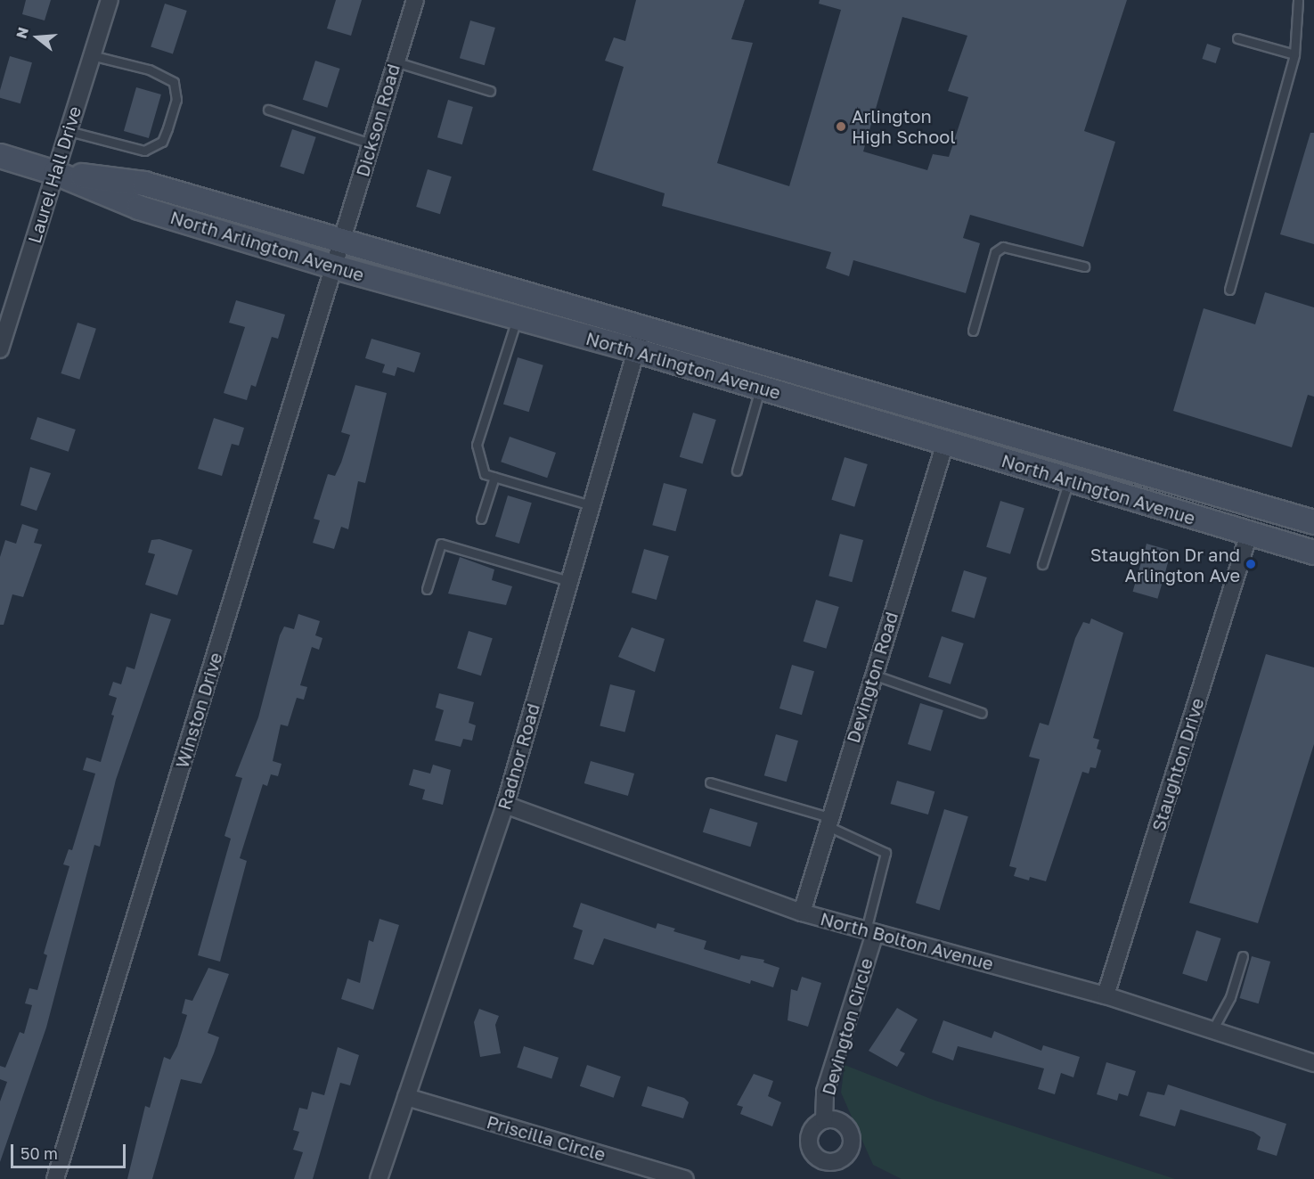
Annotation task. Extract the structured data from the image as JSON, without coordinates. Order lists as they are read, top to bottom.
{
  "streets": {
    "main road": ["North Arlington Avenue"],
    "street": [
      "Dickson Road",
      "Laurel Hall Drive",
      "Devington Road",
      "Winston Drive",
      "Radnor Road",
      "Staughton Drive",
      "North Bolton Avenue",
      "Devington Circle",
      "Priscilla Circle"
    ]
  },
  "crossings": [
    ["Dickson Road", "North Arlington Avenue"],
    ["Dickson Road", "Winston Drive"],
    ["Laurel Hall Drive", "North Arlington Avenue"],
    ["North Arlington Avenue", "Devington Road"],
    ["North Arlington Avenue", "Winston Drive"],
    ["North Arlington Avenue", "Radnor Road"],
    ["North Arlington Avenue", "Staughton Drive"],
    ["Devington Road", "North Bolton Avenue"],
    ["Radnor Road", "North Bolton Avenue"],
    ["Radnor Road", "Priscilla Circle"],
    ["Staughton Drive", "North Bolton Avenue"],
    ["North Bolton Avenue", "Devington Circle"]
  ],
  "places": ["Arlington High School", "Staughton Dr and Arlington Ave"],
  "scale_bar": "50 m",
  "north": "left"
}
